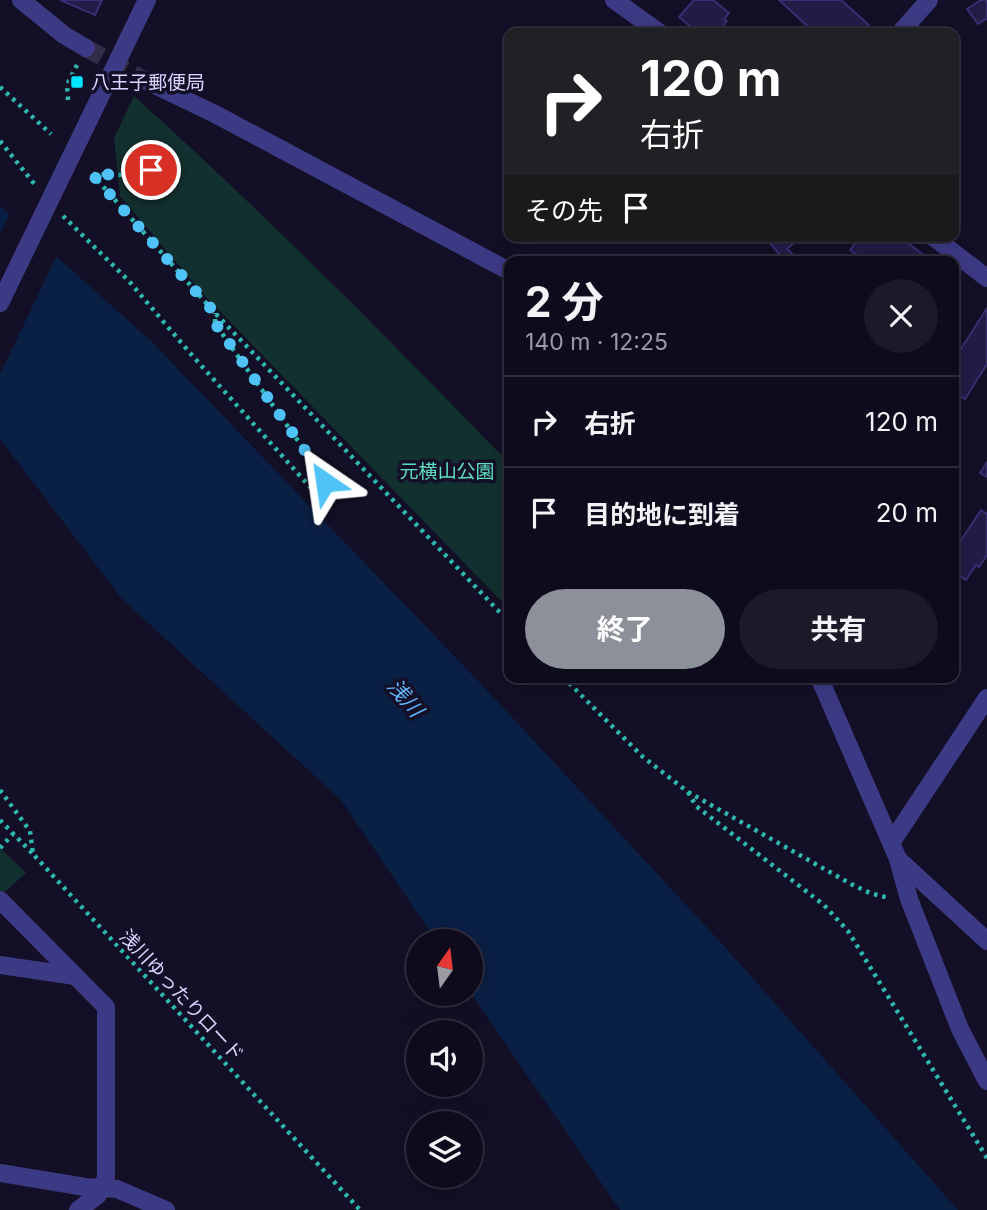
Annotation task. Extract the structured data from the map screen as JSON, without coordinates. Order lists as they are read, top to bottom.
{
  "streets": {
    "path": ["浅川ゆったりロード"]
  },
  "water": ["浅川"],
  "parks": ["元横山公園"],
  "places": {
    "transit": ["八王子郵便局"]
  },
  "north": "top",
  "page": {
    "turn": ["120 m", "右折"],
    "then": "その先",
    "heading": ["2 分", "140 m · 12:25"],
    "list": [
      {
        "name": "右折",
        "value": "120 m"
      },
      {
        "name": "目的地に到着",
        "value": "20 m"
      }
    ],
    "buttons": ["終了", "共有"]
  }
}
